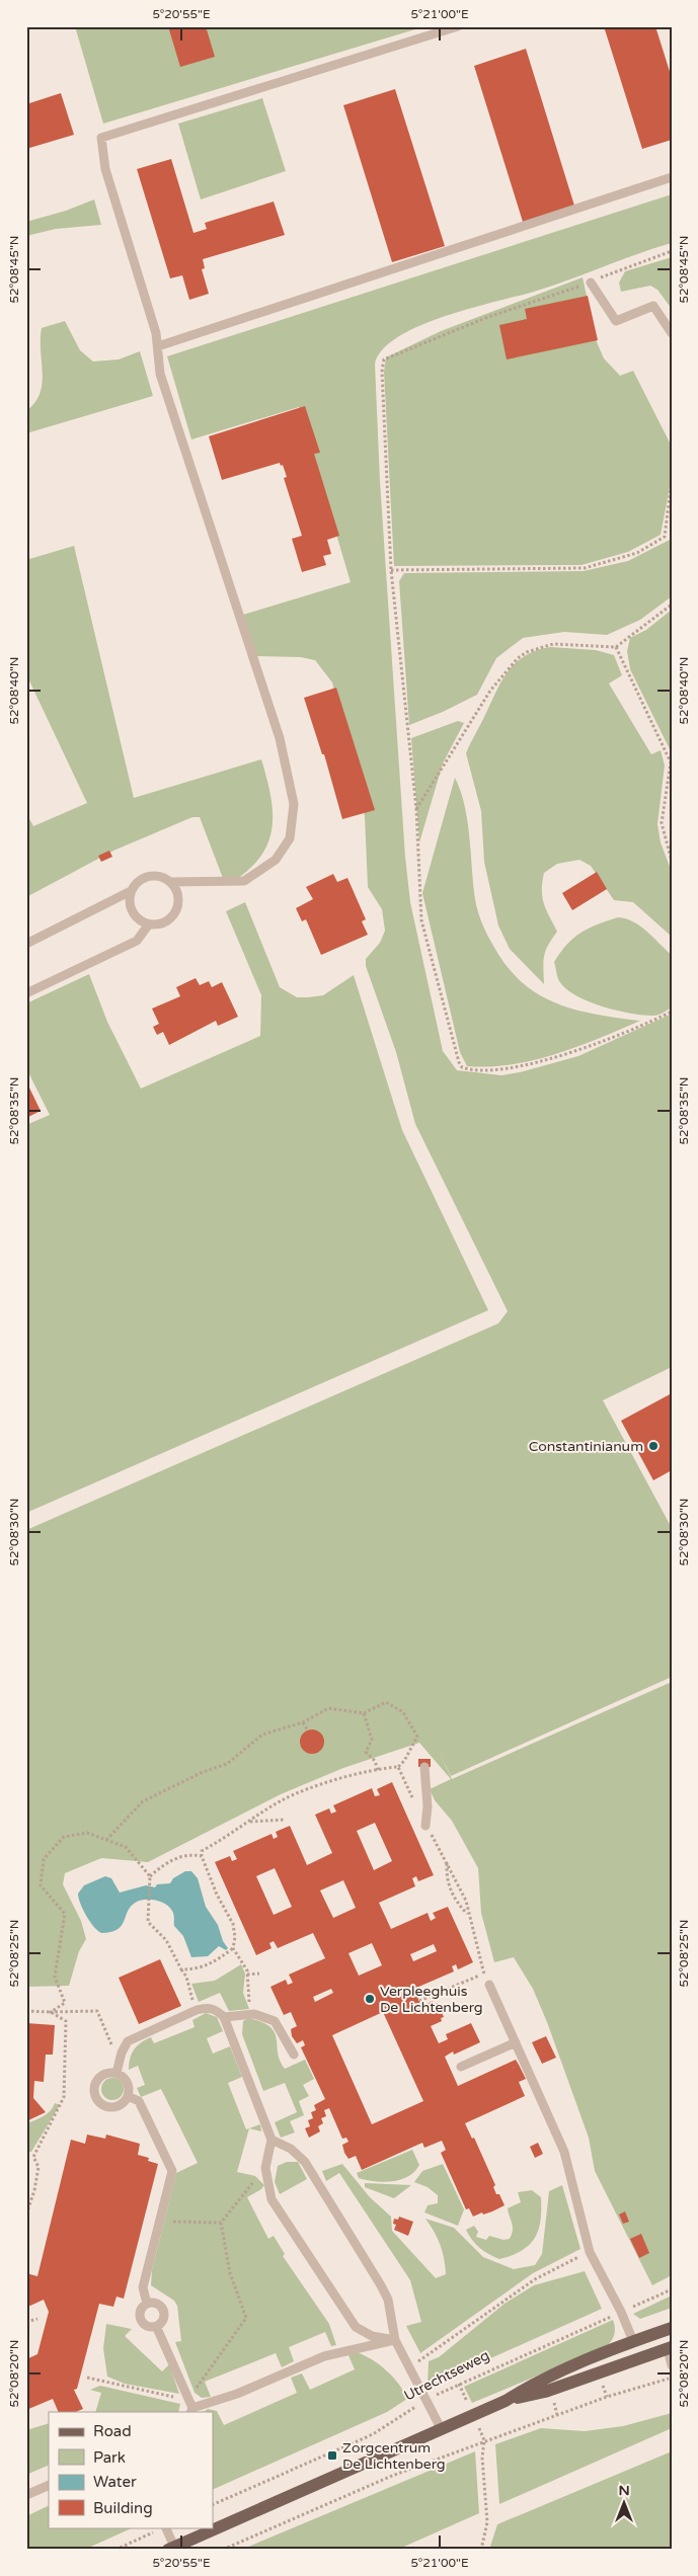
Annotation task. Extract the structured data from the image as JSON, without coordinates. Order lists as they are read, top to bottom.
{
  "streets": {
    "path": ["Utrechtseweg"]
  },
  "places": {
    "other": ["Constantinianum", "Verpleeghuis De Lichtenberg"],
    "transit": ["Zorgcentrum De Lichtenberg"]
  },
  "legend": [
    "Road",
    "Park",
    "Water",
    "Building"
  ],
  "north": "top",
  "coordinates": [
    "5°20'55\"E",
    "5°21'00\"E",
    "52°08'45\"N",
    "52°08'40\"N",
    "52°08'35\"N",
    "52°08'30\"N",
    "52°08'25\"N",
    "52°08'20\"N"
  ]
}
